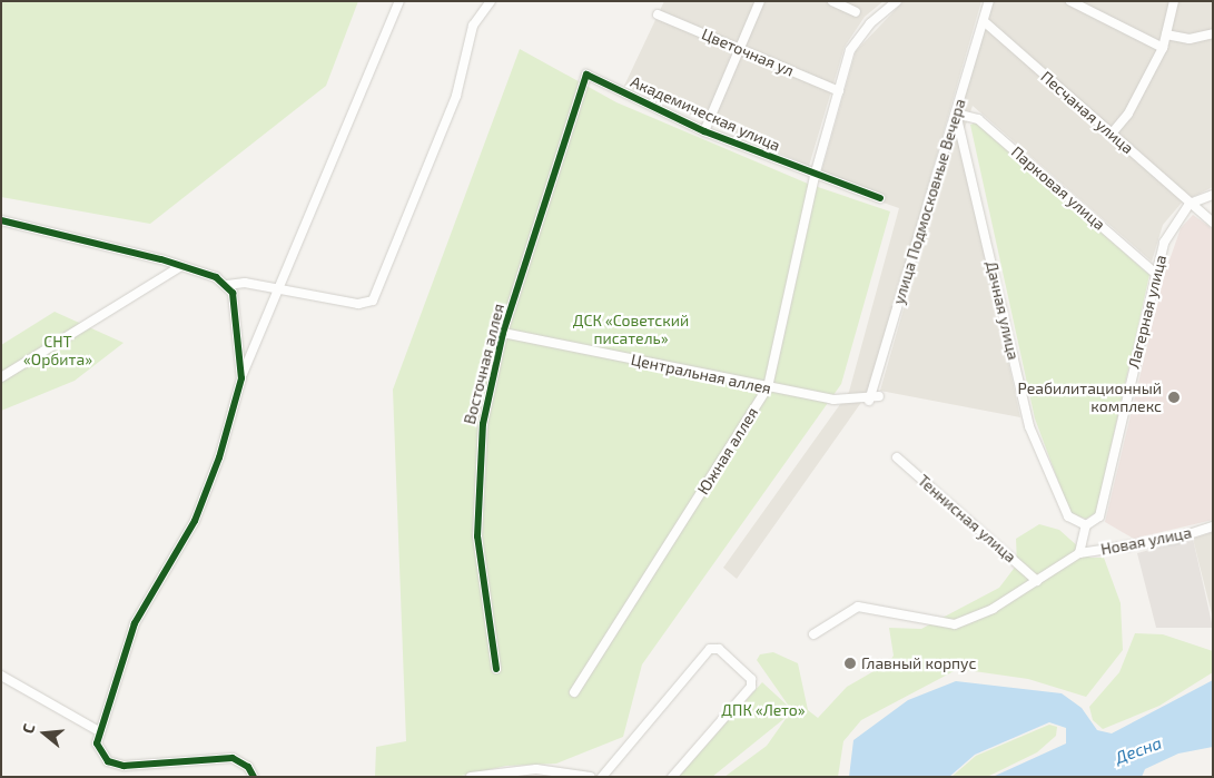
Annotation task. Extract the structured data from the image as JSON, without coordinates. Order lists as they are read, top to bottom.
{
  "streets": {
    "street": [
      "Цветочная ул",
      "Песчаная улица",
      "Академическая улица",
      "Парковая улица",
      "улица Подмосковные Вечера",
      "Дачная улица",
      "Лагерная улица",
      "Восточная аллея",
      "Центральная аллея",
      "Южная аллея",
      "Теннисная улица",
      "Новая улица"
    ]
  },
  "crossings": [
    ["Цветочная ул", "Южная аллея"],
    ["Песчаная улица", "улица Подмосковные Вечера"],
    ["Песчаная улица", "Лагерная улица"],
    ["Академическая улица", "Восточная аллея"],
    ["Академическая улица", "Южная аллея"],
    ["Парковая улица", "улица Подмосковные Вечера"],
    ["Парковая улица", "Дачная улица"],
    ["Парковая улица", "Лагерная улица"],
    ["улица Подмосковные Вечера", "Дачная улица"],
    ["улица Подмосковные Вечера", "Центральная аллея"],
    ["Дачная улица", "Лагерная улица"],
    ["Восточная аллея", "Центральная аллея"],
    ["Центральная аллея", "Южная аллея"]
  ],
  "water": ["Десна"],
  "parks": ["ДСК «Советский писатель»", "СНТ «Орбита»", "ДПК «Лето»"],
  "places": ["Реабилитационный комплекс", "Главный корпус"],
  "north": "left"
}
